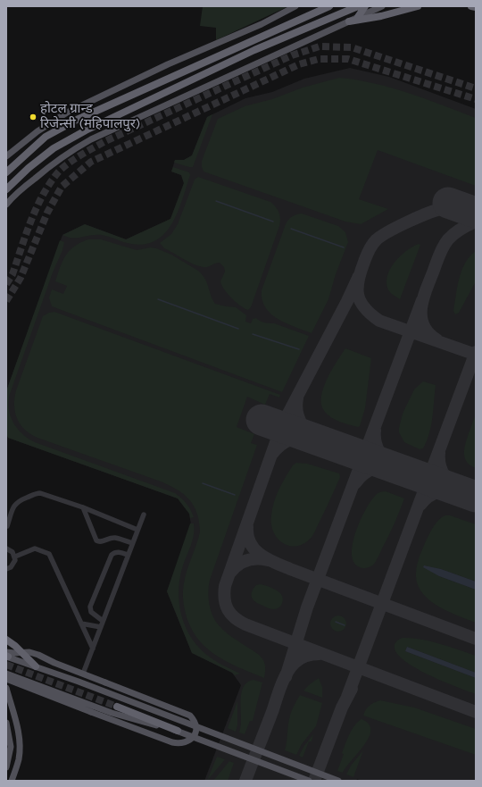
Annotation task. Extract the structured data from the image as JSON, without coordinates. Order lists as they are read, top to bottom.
{
  "places": ["होटल ग्रान्ड रिजेन्सी (महिपालपुर)"]
}
